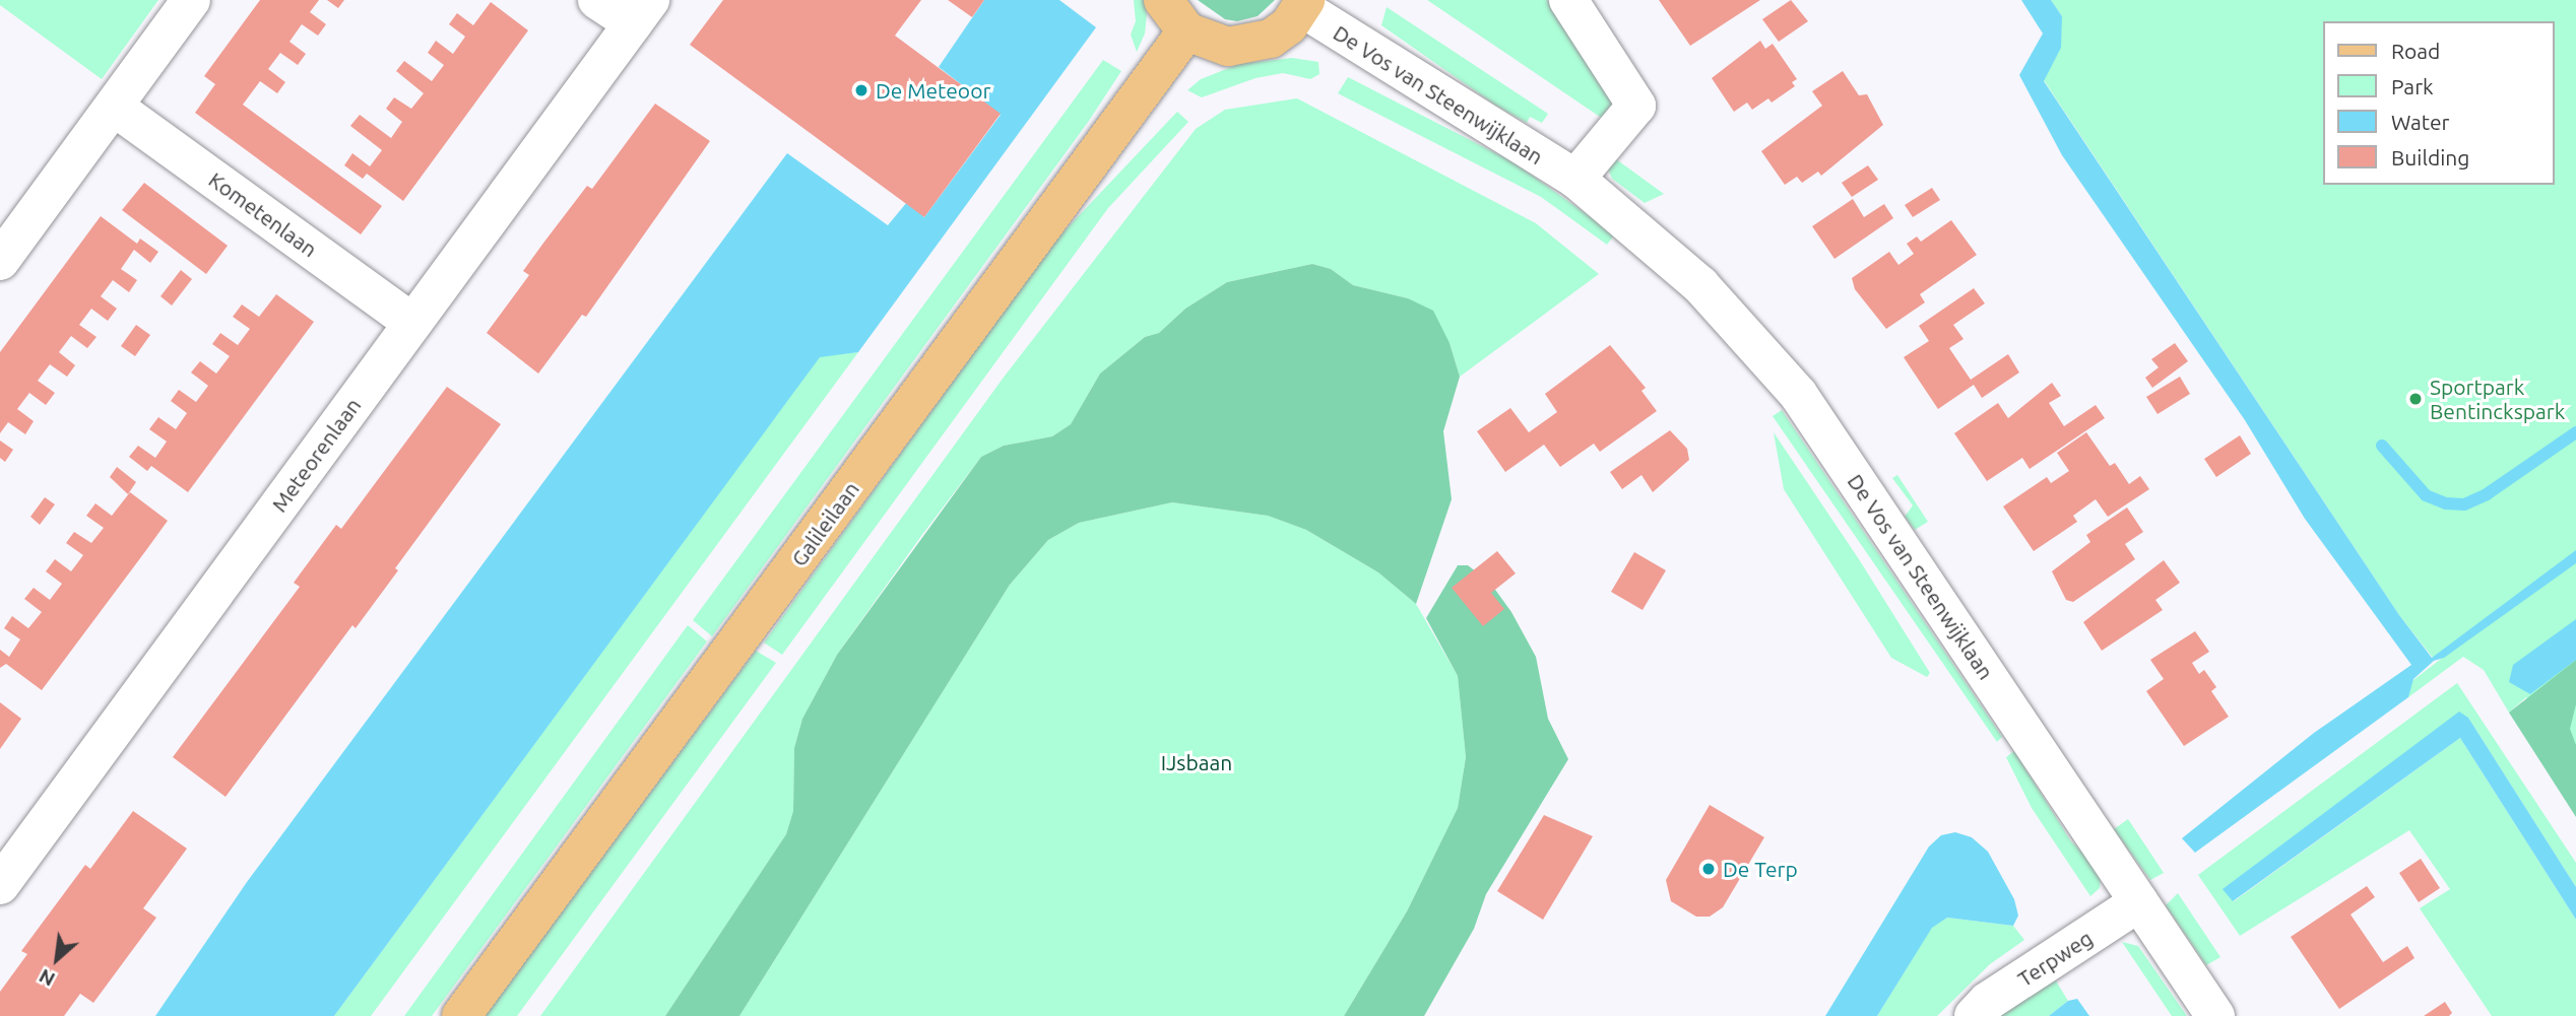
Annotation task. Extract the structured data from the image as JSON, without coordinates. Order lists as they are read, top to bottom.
{
  "streets": {
    "main road": ["Galileilaan"],
    "street": [
      "De Vos van Steenwijklaan",
      "Kometenlaan",
      "Meteorenlaan",
      "Terpweg"
    ]
  },
  "crossings": [
    ["De Vos van Steenwijklaan", "Terpweg"],
    ["Kometenlaan", "Meteorenlaan"]
  ],
  "parks": ["IJsbaan"],
  "places": ["De Meteoor", "Sportpark Bentinckspark", "De Terp"],
  "legend": [
    "Road",
    "Park",
    "Water",
    "Building"
  ],
  "north": "bottom left"
}
